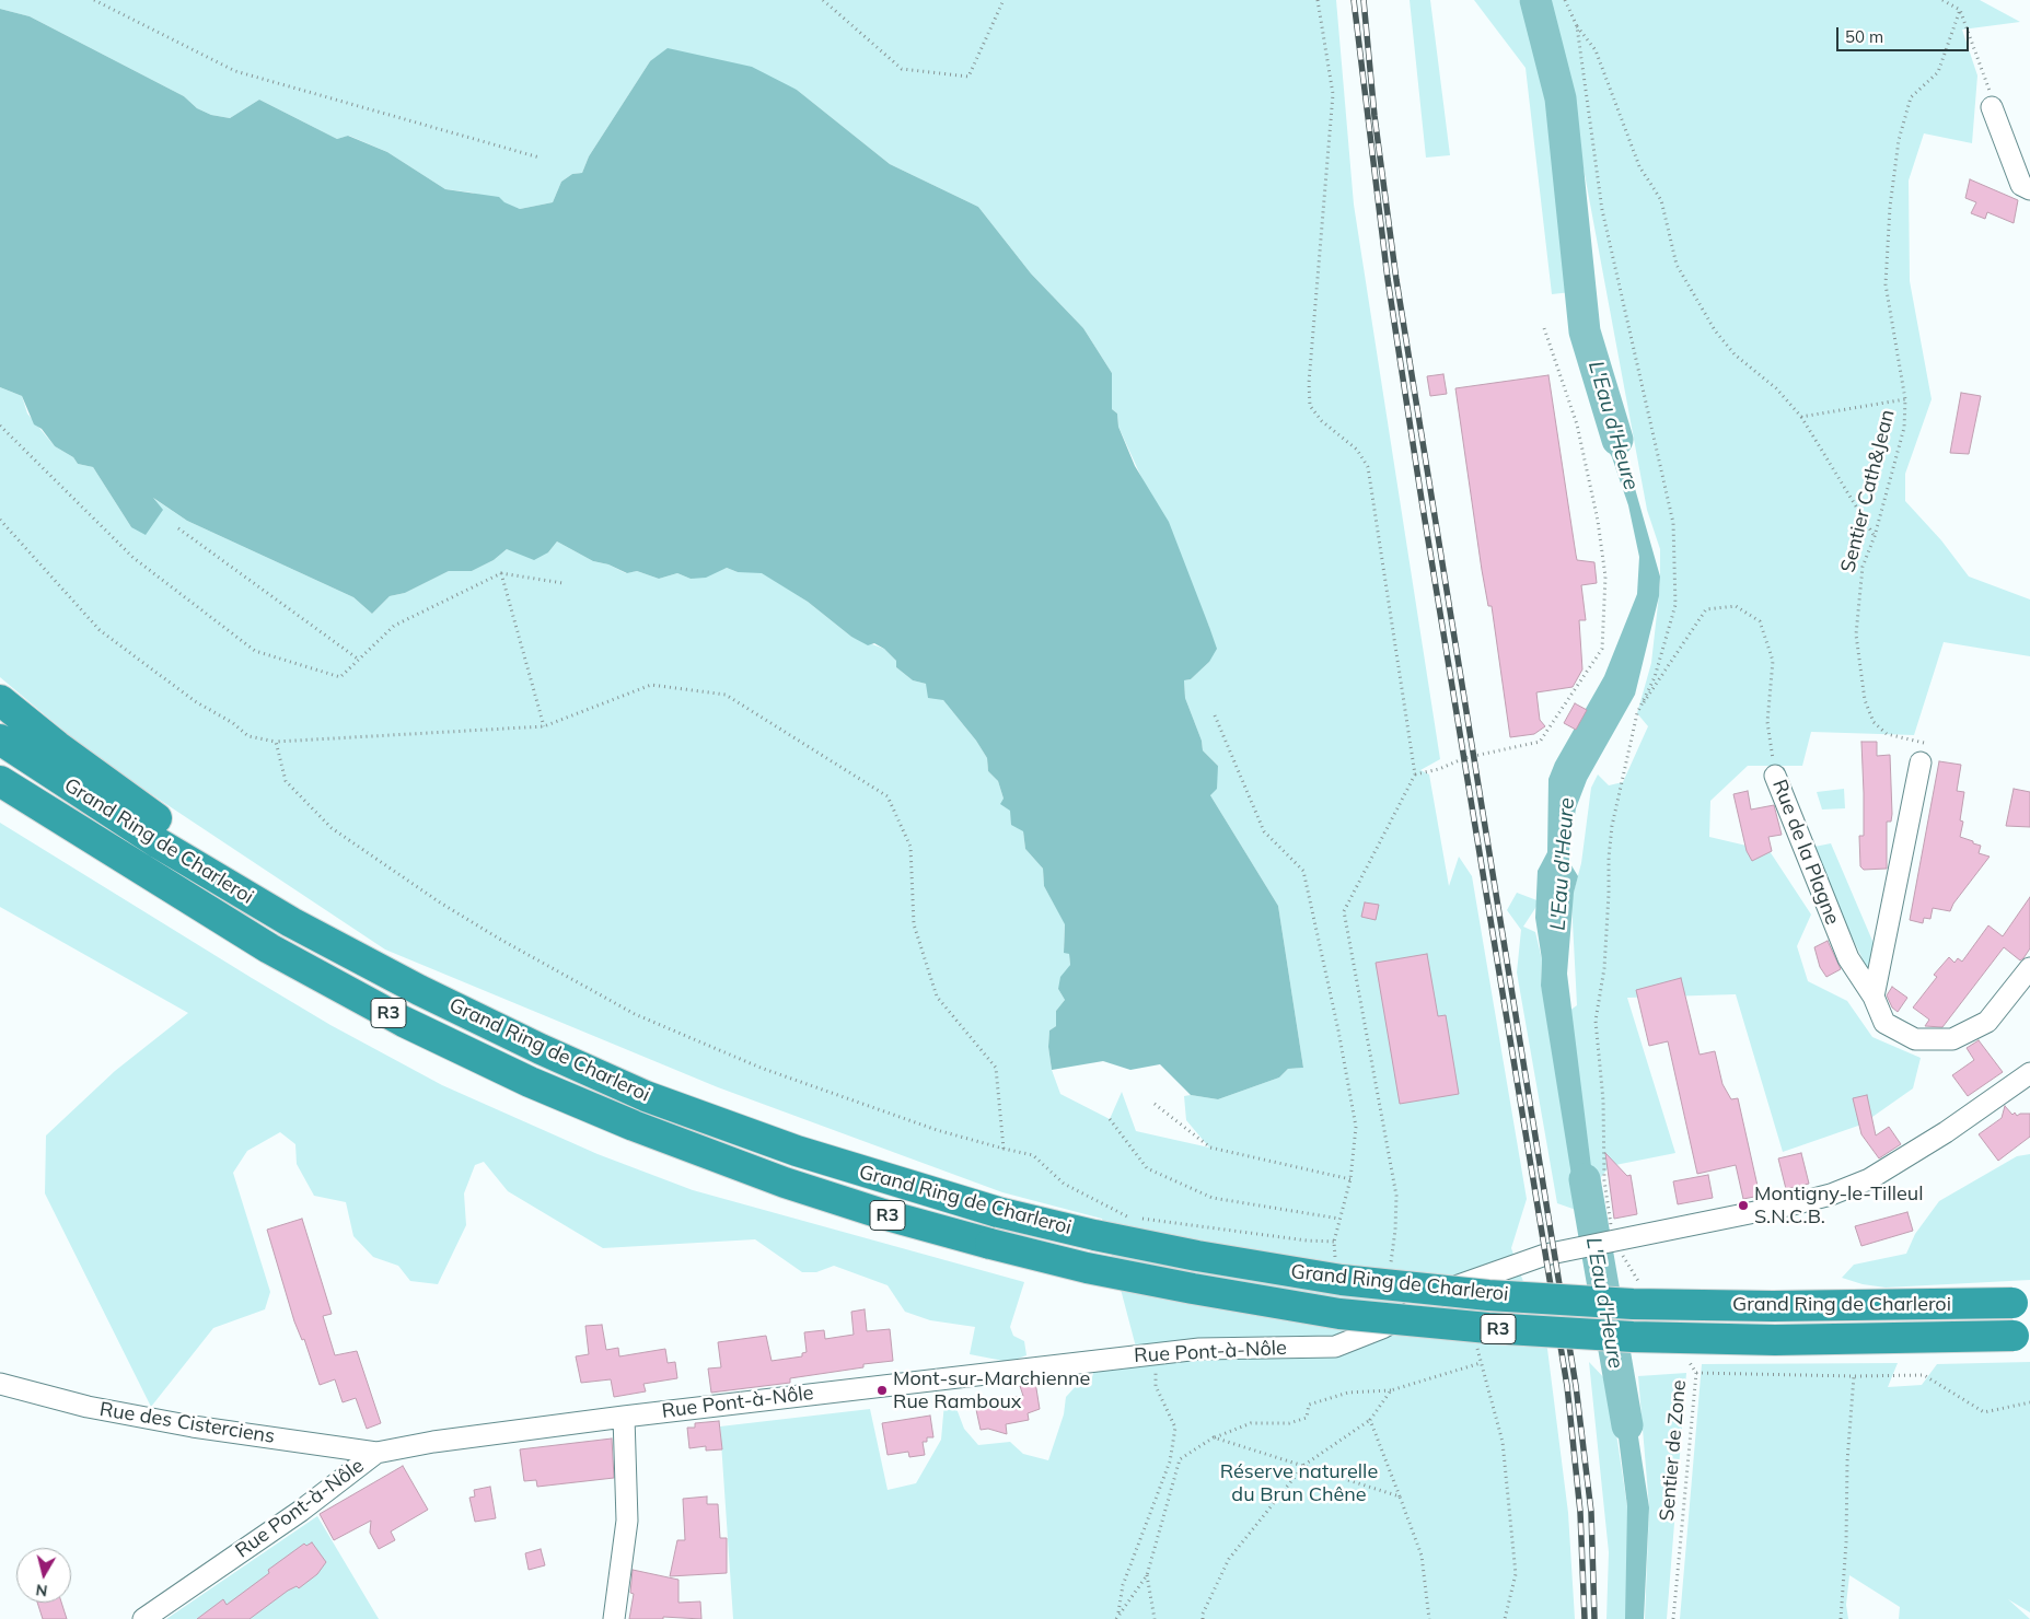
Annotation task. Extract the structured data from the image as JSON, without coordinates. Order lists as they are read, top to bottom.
{
  "streets": {
    "highway": ["Grand Ring de Charleroi", "R3"],
    "street": ["Rue de la Plagne", "Rue Pont-à-Nôle", "Rue des Cisterciens"],
    "path": ["Sentier Cath&Jean", "Sentier de Zone"]
  },
  "crossings": [
    ["Rue Pont-à-Nôle", "Rue des Cisterciens"]
  ],
  "water": ["L'Eau d'Heure"],
  "parks": ["Réserve naturelle du Brun Chêne"],
  "places": ["Montigny-le-Tilleul S.N.C.B.", "Mont-sur-Marchienne Rue Ramboux"],
  "scale_bar": "50 m",
  "north": "bottom"
}
